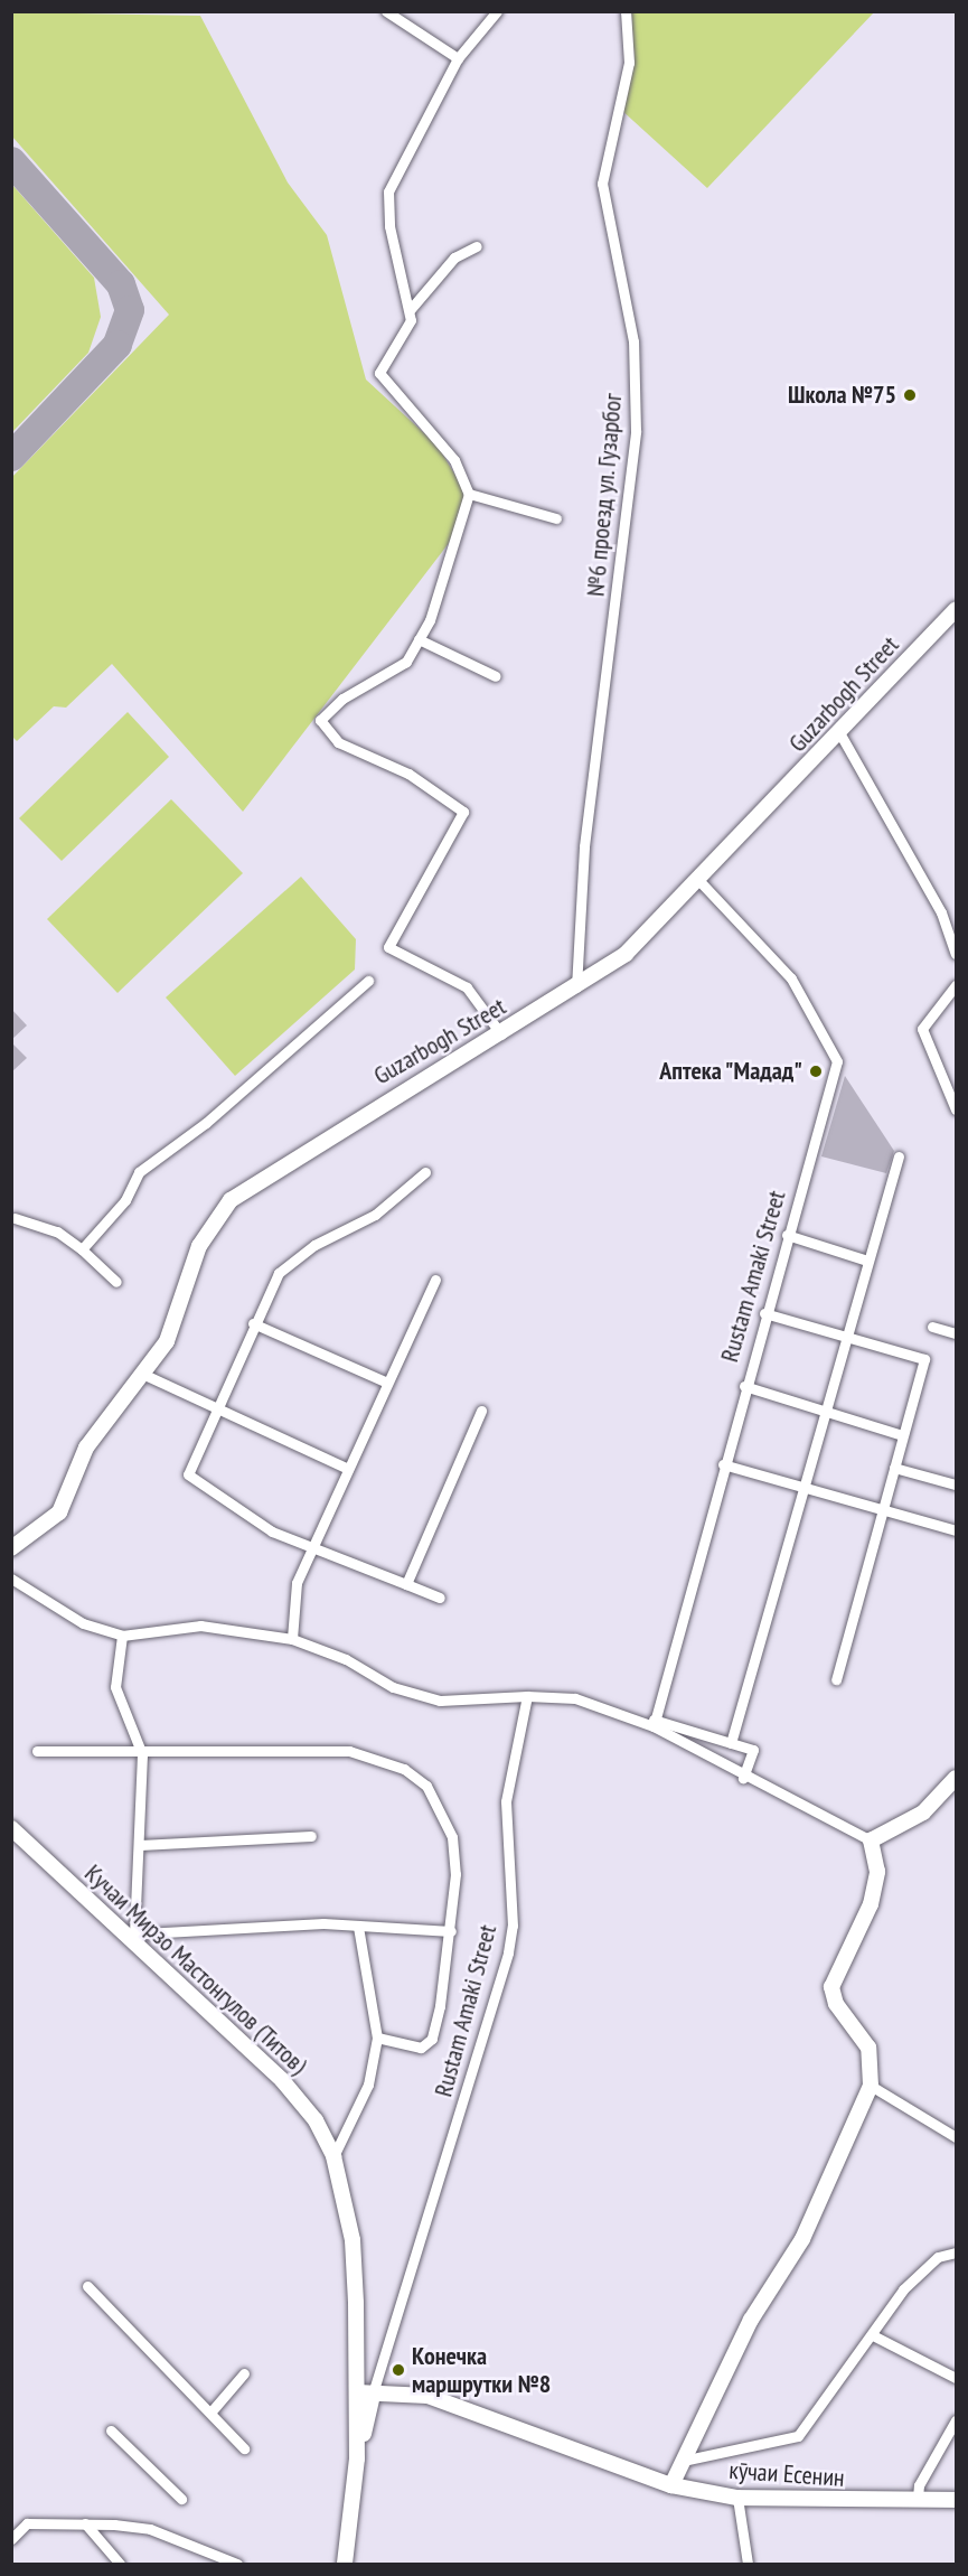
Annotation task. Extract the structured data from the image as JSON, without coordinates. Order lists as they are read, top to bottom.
{
  "streets": {
    "street": [
      "№6 проезд ул. Гузарбог",
      "Guzarbogh Street",
      "Rustam Amaki Street",
      "Кучаи Мирзо Мастонгулов (Титов)",
      "кӯчаи Есенин"
    ]
  },
  "crossings": [
    ["№6 проезд ул. Гузарбог", "Guzarbogh Street"],
    ["Guzarbogh Street", "Rustam Amaki Street"],
    ["Rustam Amaki Street", "Кучаи Мирзо Мастонгулов (Титов)"],
    ["Rustam Amaki Street", "кӯчаи Есенин"],
    ["Кучаи Мирзо Мастонгулов (Титов)", "кӯчаи Есенин"]
  ],
  "places": ["Школа №75", "Аптека \"Мадад\"", "Конечка маршрутки №8"]
}
